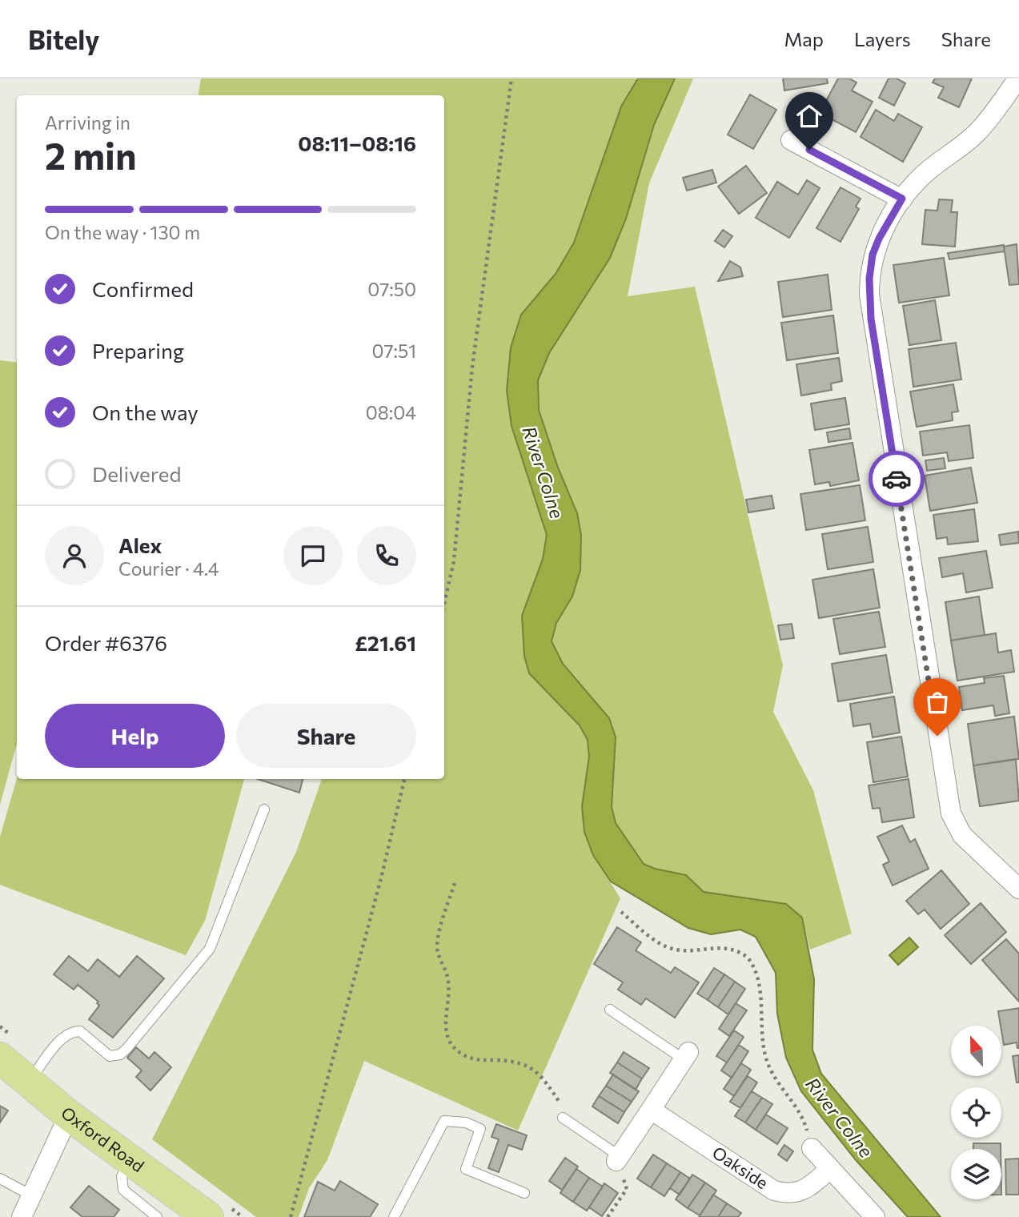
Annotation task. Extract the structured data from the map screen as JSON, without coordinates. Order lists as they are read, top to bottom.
{
  "streets": {
    "main road": ["Oxford Road"],
    "street": ["Oakside"]
  },
  "water": ["River Colne"],
  "north": "top",
  "page": {
    "header": "Bitely",
    "nav": ["Map", "Layers", "Share"],
    "heading": ["2 min", "Arriving in", "08:11–08:16"],
    "panel": [
      "Alex",
      "Courier · 4.4",
      "Order #6376",
      "£21.61"
    ],
    "bar": "On the way · 130 m",
    "list": [
      ["Confirmed", "07:50"],
      ["Preparing", "07:51"],
      ["On the way", "08:04"],
      "Delivered"
    ],
    "buttons": ["Help", "Share"]
  }
}
